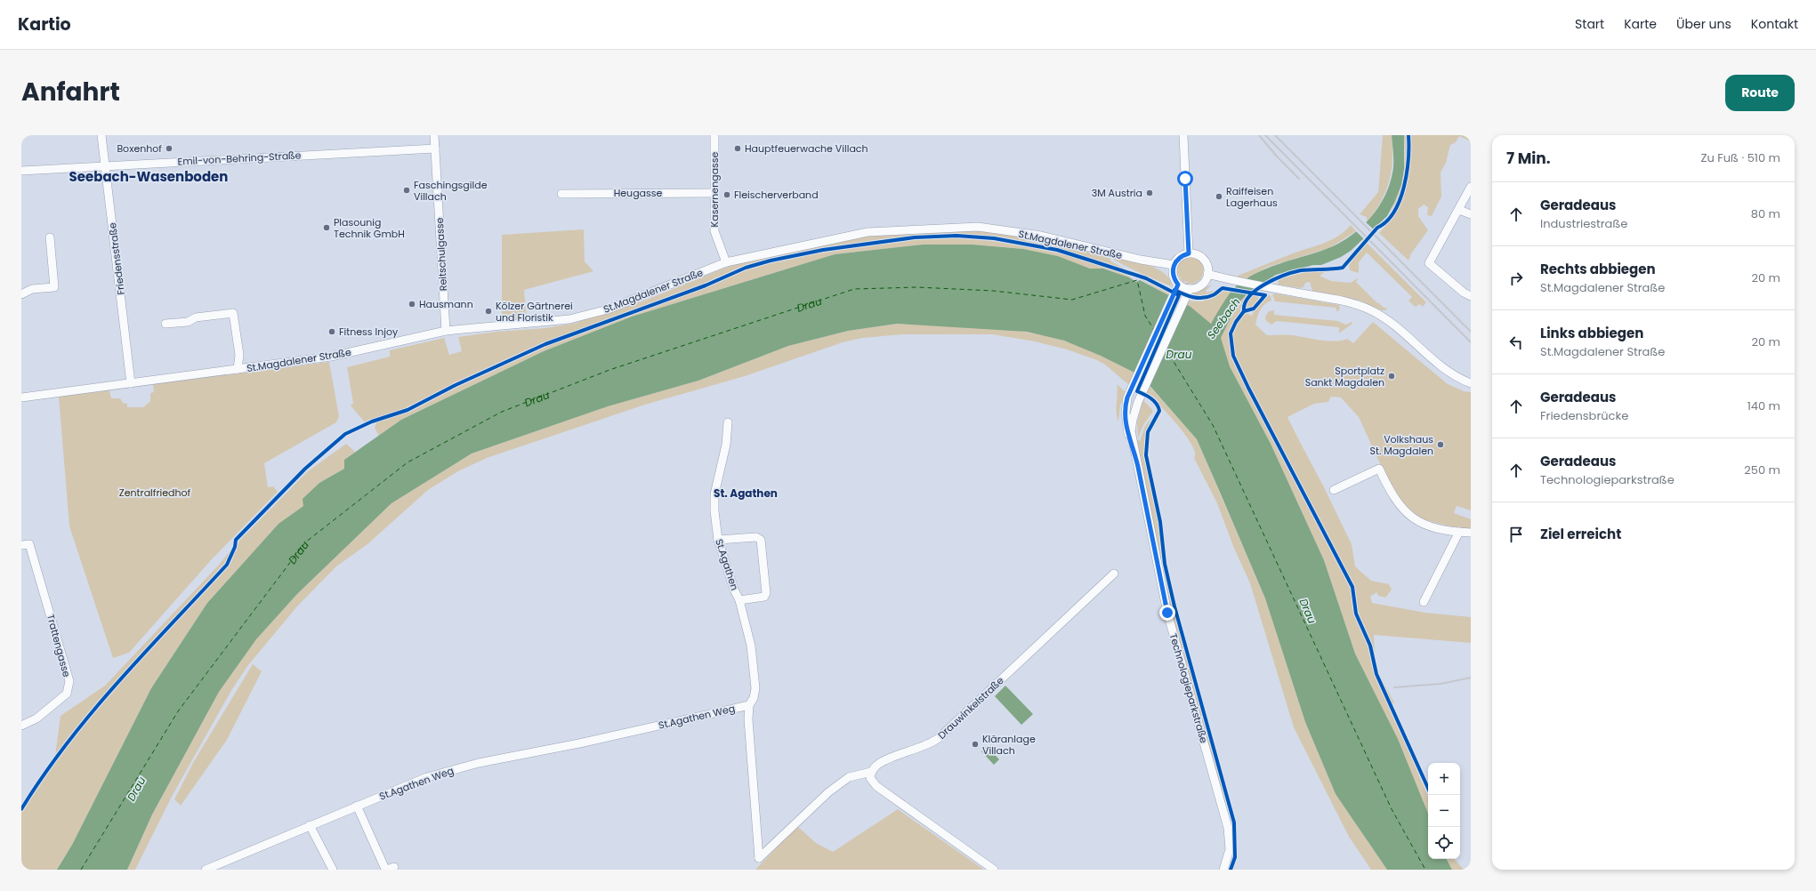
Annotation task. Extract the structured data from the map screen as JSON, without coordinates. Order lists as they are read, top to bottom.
{
  "streets": {
    "street": [
      "Emil-von-Behring-Straße",
      "Kasernengasse",
      "Heugasse",
      "St.Magdalener Straße",
      "Reitschulgasse",
      "Friedensstraße",
      "St.Agathen",
      "Trattengasse",
      "Technologieparkstraße",
      "Drauwinkelstraße",
      "St.Agathen Weg"
    ]
  },
  "crossings": [
    ["Emil-von-Behring-Straße", "Reitschulgasse"],
    ["Emil-von-Behring-Straße", "Friedensstraße"],
    ["Kasernengasse", "Heugasse"],
    ["Kasernengasse", "St.Magdalener Straße"],
    ["St.Magdalener Straße", "Reitschulgasse"],
    ["St.Magdalener Straße", "Friedensstraße"],
    ["St.Magdalener Straße", "Technologieparkstraße"],
    ["St.Agathen", "St.Agathen Weg"],
    ["Drauwinkelstraße", "St.Agathen Weg"]
  ],
  "districts": ["Seebach-Wasenboden", "St. Agathen"],
  "water": ["Drau", "Seebach"],
  "parks": ["Zentralfriedhof"],
  "places": [
    "Boxenhof",
    "Hauptfeuerwache Villach",
    "Faschingsgilde Villach",
    "3M Austria",
    "Fleischerverband",
    "Raiffeisen Lagerhaus",
    "Plasounig Technik GmbH",
    "Hausmann",
    "Kölzer Gärtnerei und Floristik",
    "Fitness Injoy",
    "Sportplatz Sankt Magdalen",
    "Volkshaus St. Magdalen",
    "Kläranlage Villach"
  ],
  "page": {
    "header": "Kartio",
    "nav": [
      "Start",
      "Karte",
      "Über uns",
      "Kontakt"
    ],
    "title": "Anfahrt",
    "buttons": "Route",
    "heading": ["7 Min.", "Zu Fuß · 510 m"],
    "list": [
      ["Geradeaus", "Industriestraße", "80 m"],
      ["Rechts abbiegen", "St.Magdalener Straße", "20 m"],
      ["Links abbiegen", "St.Magdalener Straße", "20 m"],
      ["Geradeaus", "Friedensbrücke", "140 m"],
      ["Geradeaus", "Technologieparkstraße", "250 m"],
      "Ziel erreicht"
    ],
    "map_buttons": ["+", "−"]
  }
}
